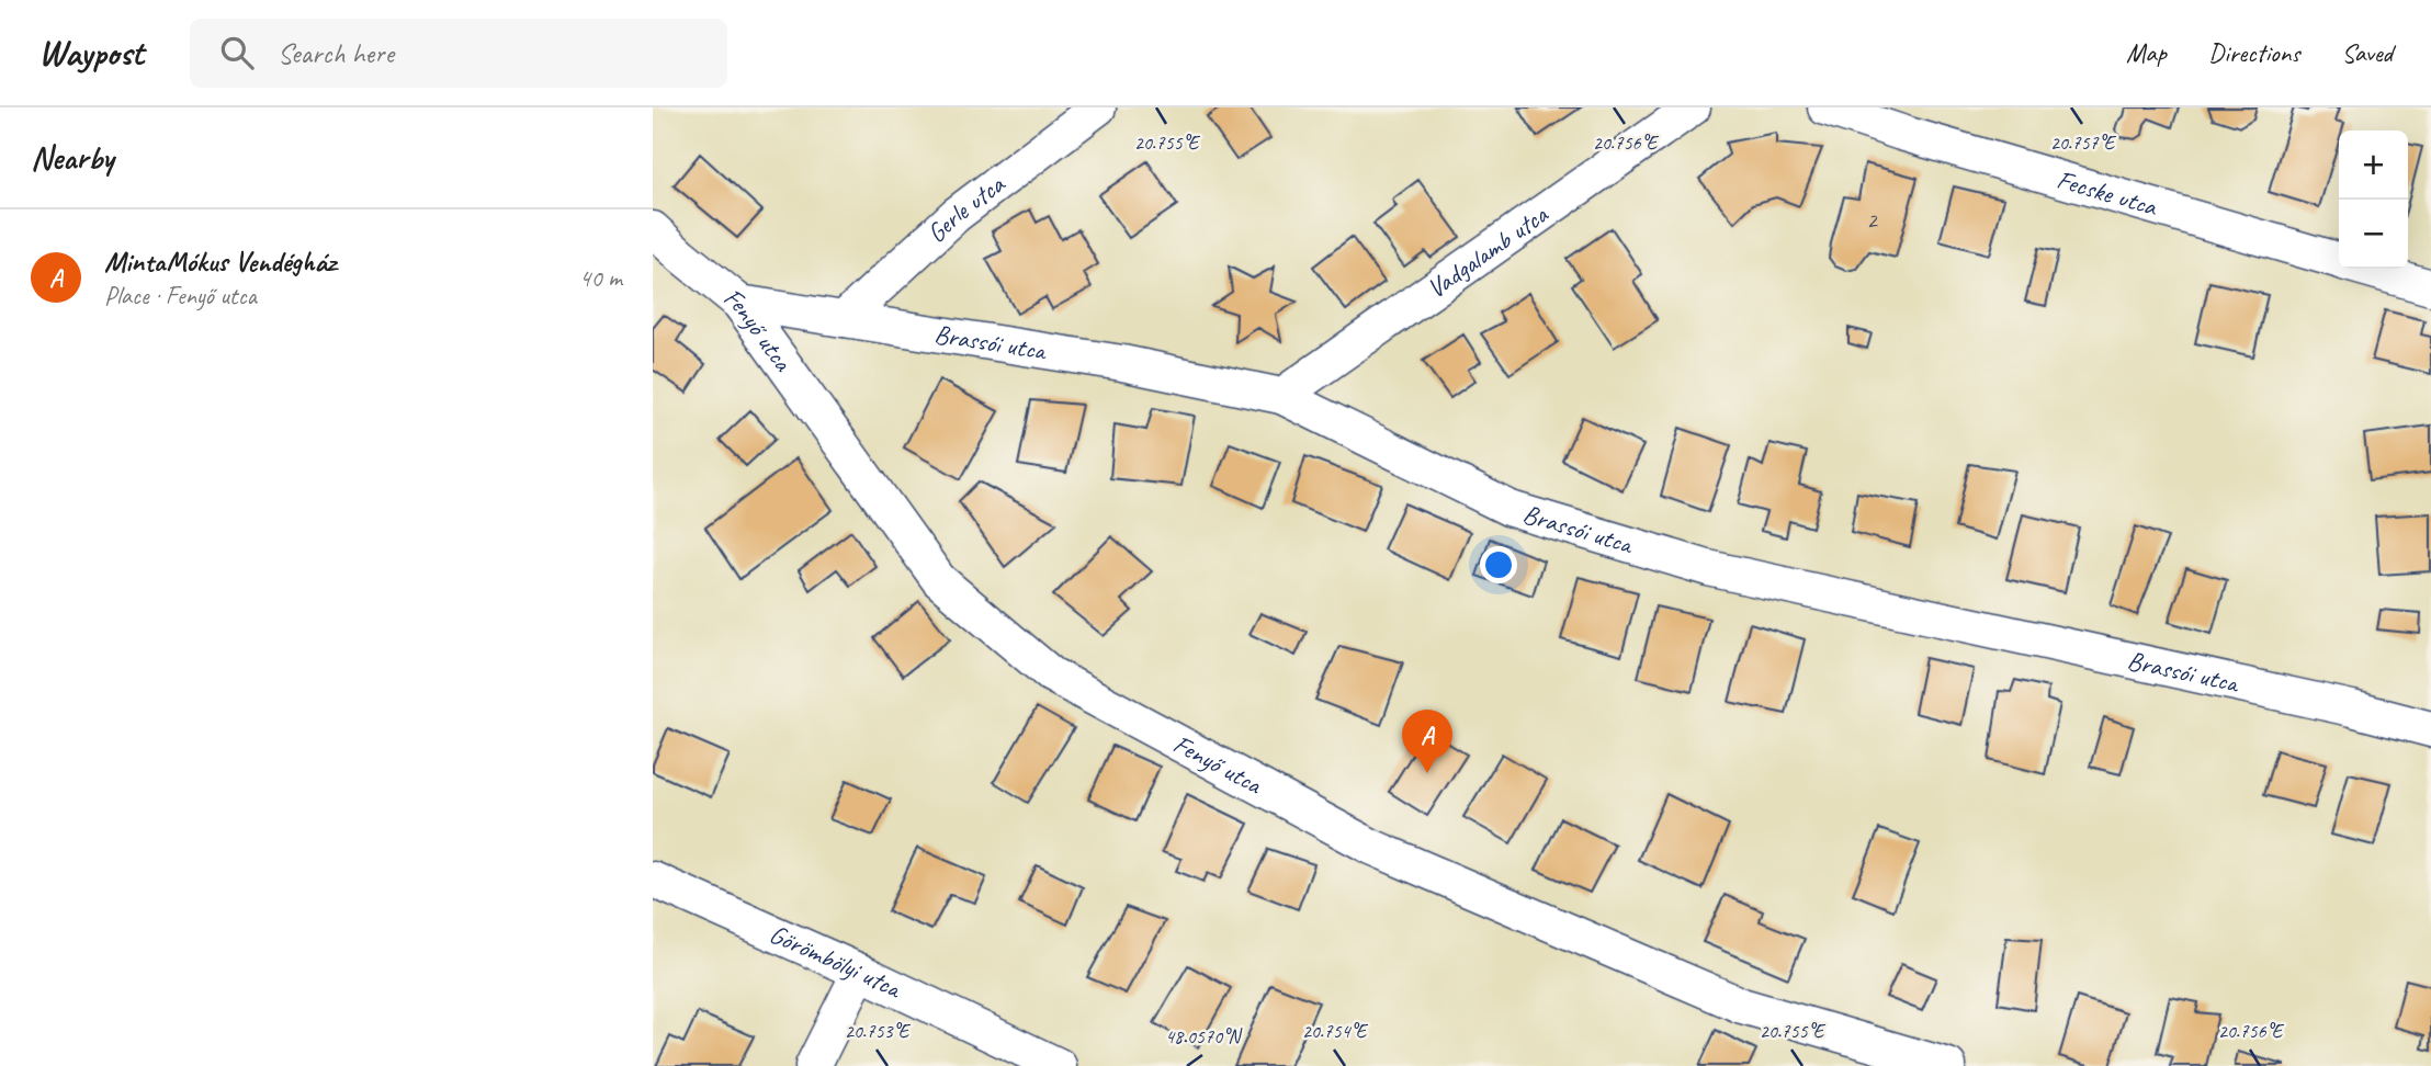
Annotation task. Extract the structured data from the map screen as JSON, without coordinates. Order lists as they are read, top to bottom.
{
  "streets": {
    "street": [
      "Fecske utca",
      "Gerle utca",
      "Vadgalamb utca",
      "Fenyő utca",
      "Brassói utca",
      "Görömbölyi utca"
    ]
  },
  "crossings": [
    ["Gerle utca", "Brassói utca"],
    ["Vadgalamb utca", "Brassói utca"],
    ["Fenyő utca", "Brassói utca"]
  ],
  "house_numbers": ["2"],
  "page": {
    "header": "Waypost",
    "search": "Search here",
    "nav": ["Map", "Directions", "Saved"],
    "heading": "Nearby",
    "map_buttons": ["+", "−"],
    "list": [
      {
        "mark": "A",
        "name": "MintaMókus Vendégház",
        "note": "Place · Fenyő utca",
        "value": "40 m"
      }
    ],
    "pins": "A"
  },
  "coordinates": [
    "20.755°E",
    "20.756°E",
    "20.757°E",
    "20.753°E",
    "20.754°E",
    "48.0570°N"
  ]
}
